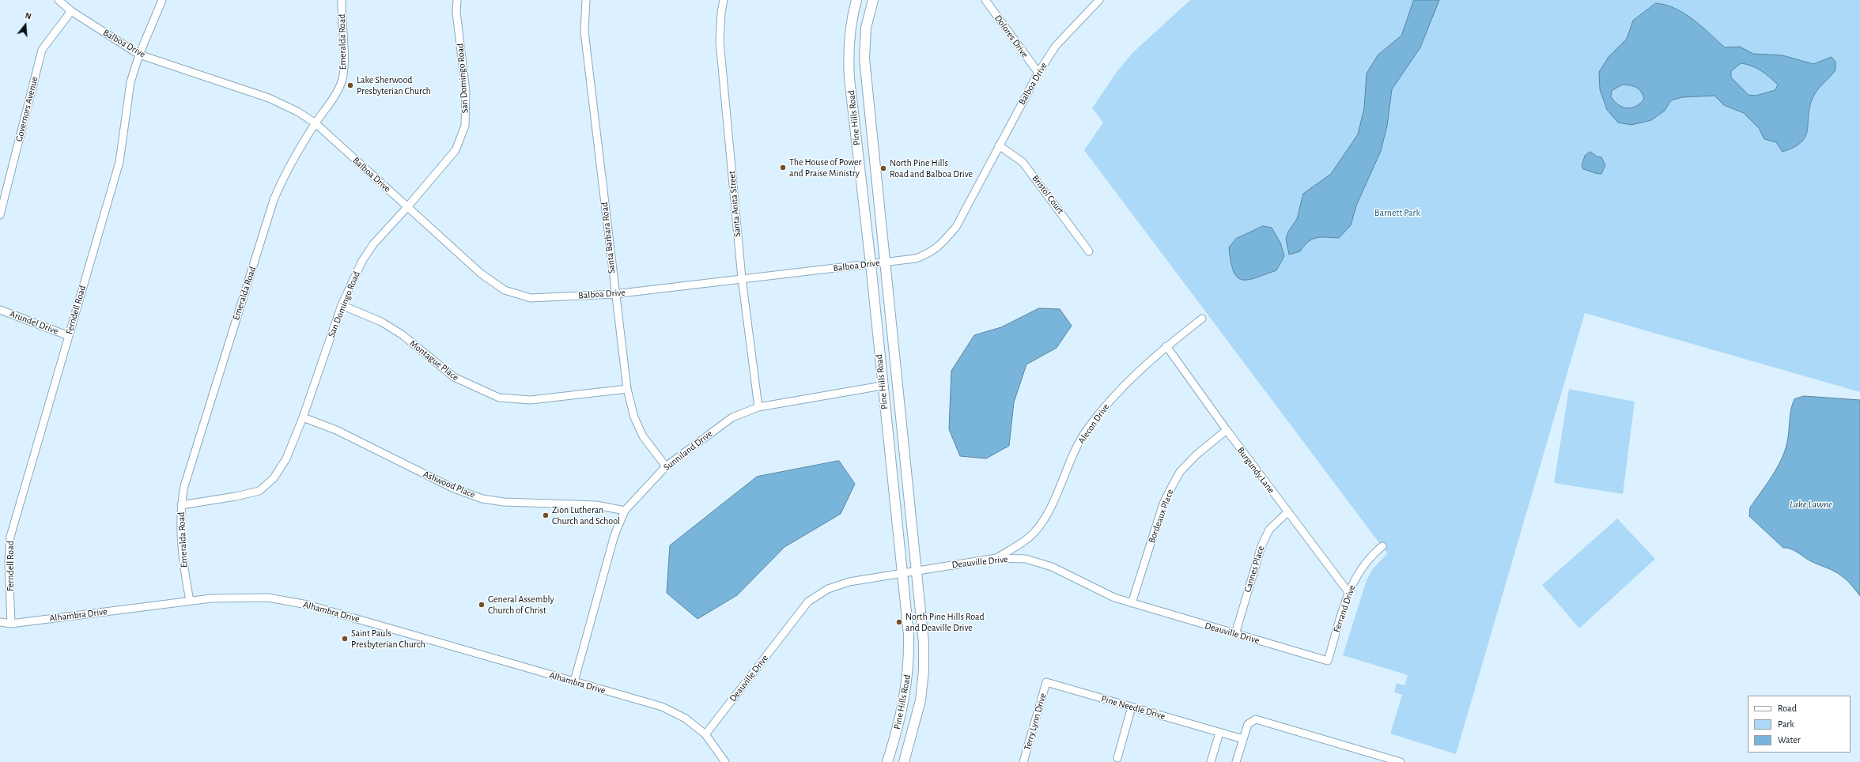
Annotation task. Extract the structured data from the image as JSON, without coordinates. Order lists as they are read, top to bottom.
{
  "streets": {
    "main road": ["Pine Hills Road"],
    "street": [
      "Dolores Drive",
      "Emeralda Road",
      "Balboa Drive",
      "San Domingo Road",
      "Governors Avenue",
      "Bristol Court",
      "Santa Anita Street",
      "Santa Barbara Road",
      "Ferndell Road",
      "Arundel Drive",
      "Montague Place",
      "Alecon Drive",
      "Sunniland Drive",
      "Burgundy Lane",
      "Ashwood Place",
      "Bordeaux Place",
      "Deauville Drive",
      "Cannes Place",
      "Ferrand Drive",
      "Alhambra Drive",
      "Pine Needle Drive",
      "Terry Lynn Drive"
    ]
  },
  "crossings": [
    ["Dolores Drive", "Balboa Drive"],
    ["Emeralda Road", "Balboa Drive"],
    ["Emeralda Road", "San Domingo Road"],
    ["Emeralda Road", "Alhambra Drive"],
    ["Balboa Drive", "San Domingo Road"],
    ["Balboa Drive", "Governors Avenue"],
    ["Balboa Drive", "Pine Hills Road"],
    ["Balboa Drive", "Bristol Court"],
    ["Balboa Drive", "Santa Anita Street"],
    ["Balboa Drive", "Santa Barbara Road"],
    ["Balboa Drive", "Ferndell Road"],
    ["San Domingo Road", "Montague Place"],
    ["San Domingo Road", "Ashwood Place"],
    ["Pine Hills Road", "Sunniland Drive"],
    ["Pine Hills Road", "Deauville Drive"],
    ["Santa Anita Street", "Sunniland Drive"],
    ["Santa Barbara Road", "Montague Place"],
    ["Santa Barbara Road", "Sunniland Drive"],
    ["Ferndell Road", "Arundel Drive"],
    ["Ferndell Road", "Alhambra Drive"],
    ["Alecon Drive", "Burgundy Lane"],
    ["Alecon Drive", "Deauville Drive"],
    ["Sunniland Drive", "Ashwood Place"],
    ["Sunniland Drive", "Alhambra Drive"],
    ["Burgundy Lane", "Bordeaux Place"],
    ["Burgundy Lane", "Cannes Place"],
    ["Burgundy Lane", "Ferrand Drive"],
    ["Bordeaux Place", "Deauville Drive"],
    ["Deauville Drive", "Cannes Place"],
    ["Deauville Drive", "Ferrand Drive"],
    ["Deauville Drive", "Alhambra Drive"],
    ["Pine Needle Drive", "Terry Lynn Drive"]
  ],
  "water": ["Lake Lawne"],
  "parks": ["Barnett Park"],
  "places": [
    "Lake Sherwood Presbyterian Church",
    "The House of Power and Praise Ministry",
    "North Pine Hills Road and Balboa Drive",
    "Zion Lutheran Church and School",
    "General Assembly Church of Christ",
    "North Pine Hills Road and Deaville Drive",
    "Saint Pauls Presbyterian Church"
  ],
  "legend": ["Road", "Park", "Water"],
  "north": "top"
}
